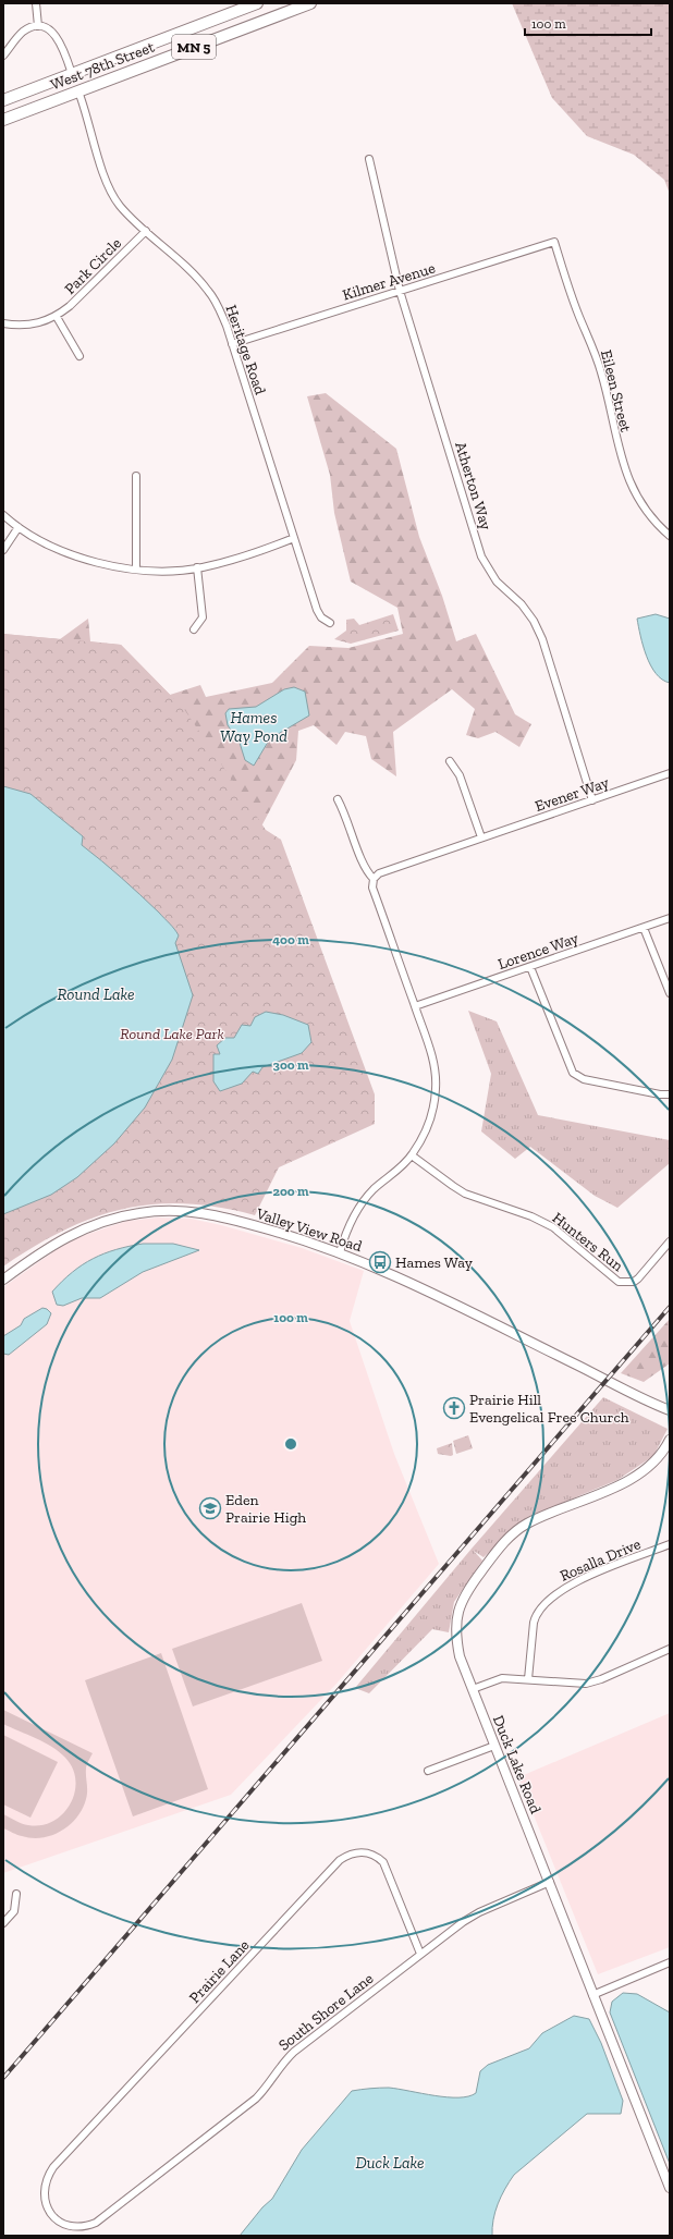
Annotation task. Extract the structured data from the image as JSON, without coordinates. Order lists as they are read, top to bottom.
{
  "streets": {
    "main road": ["MN 5", "West 78th Street"],
    "street": [
      "Park Circle",
      "Kilmer Avenue",
      "Heritage Road",
      "Eileen Street",
      "Atherton Way",
      "Evener Way",
      "Lorence Way",
      "Valley View Road",
      "Hunters Run",
      "Rosalla Drive",
      "Duck Lake Road",
      "Prairie Lane",
      "South Shore Lane"
    ]
  },
  "crossings": [
    ["West 78th Street", "Heritage Road"],
    ["Park Circle", "Heritage Road"],
    ["Kilmer Avenue", "Heritage Road"],
    ["Kilmer Avenue", "Eileen Street"],
    ["Kilmer Avenue", "Atherton Way"],
    ["Atherton Way", "Evener Way"],
    ["Duck Lake Road", "South Shore Lane"],
    ["Prairie Lane", "South Shore Lane"]
  ],
  "water": ["Hames Way Pond", "Round Lake", "Duck Lake"],
  "parks": ["Round Lake Park"],
  "places": {
    "bus stop": ["Hames Way"],
    "church": ["Prairie Hill Evengelical Free Church"],
    "school or university": ["Eden Prairie High"]
  },
  "scale_bar": "100 m",
  "rings": [
    "400 m",
    "300 m",
    "200 m",
    "100 m"
  ]
}
